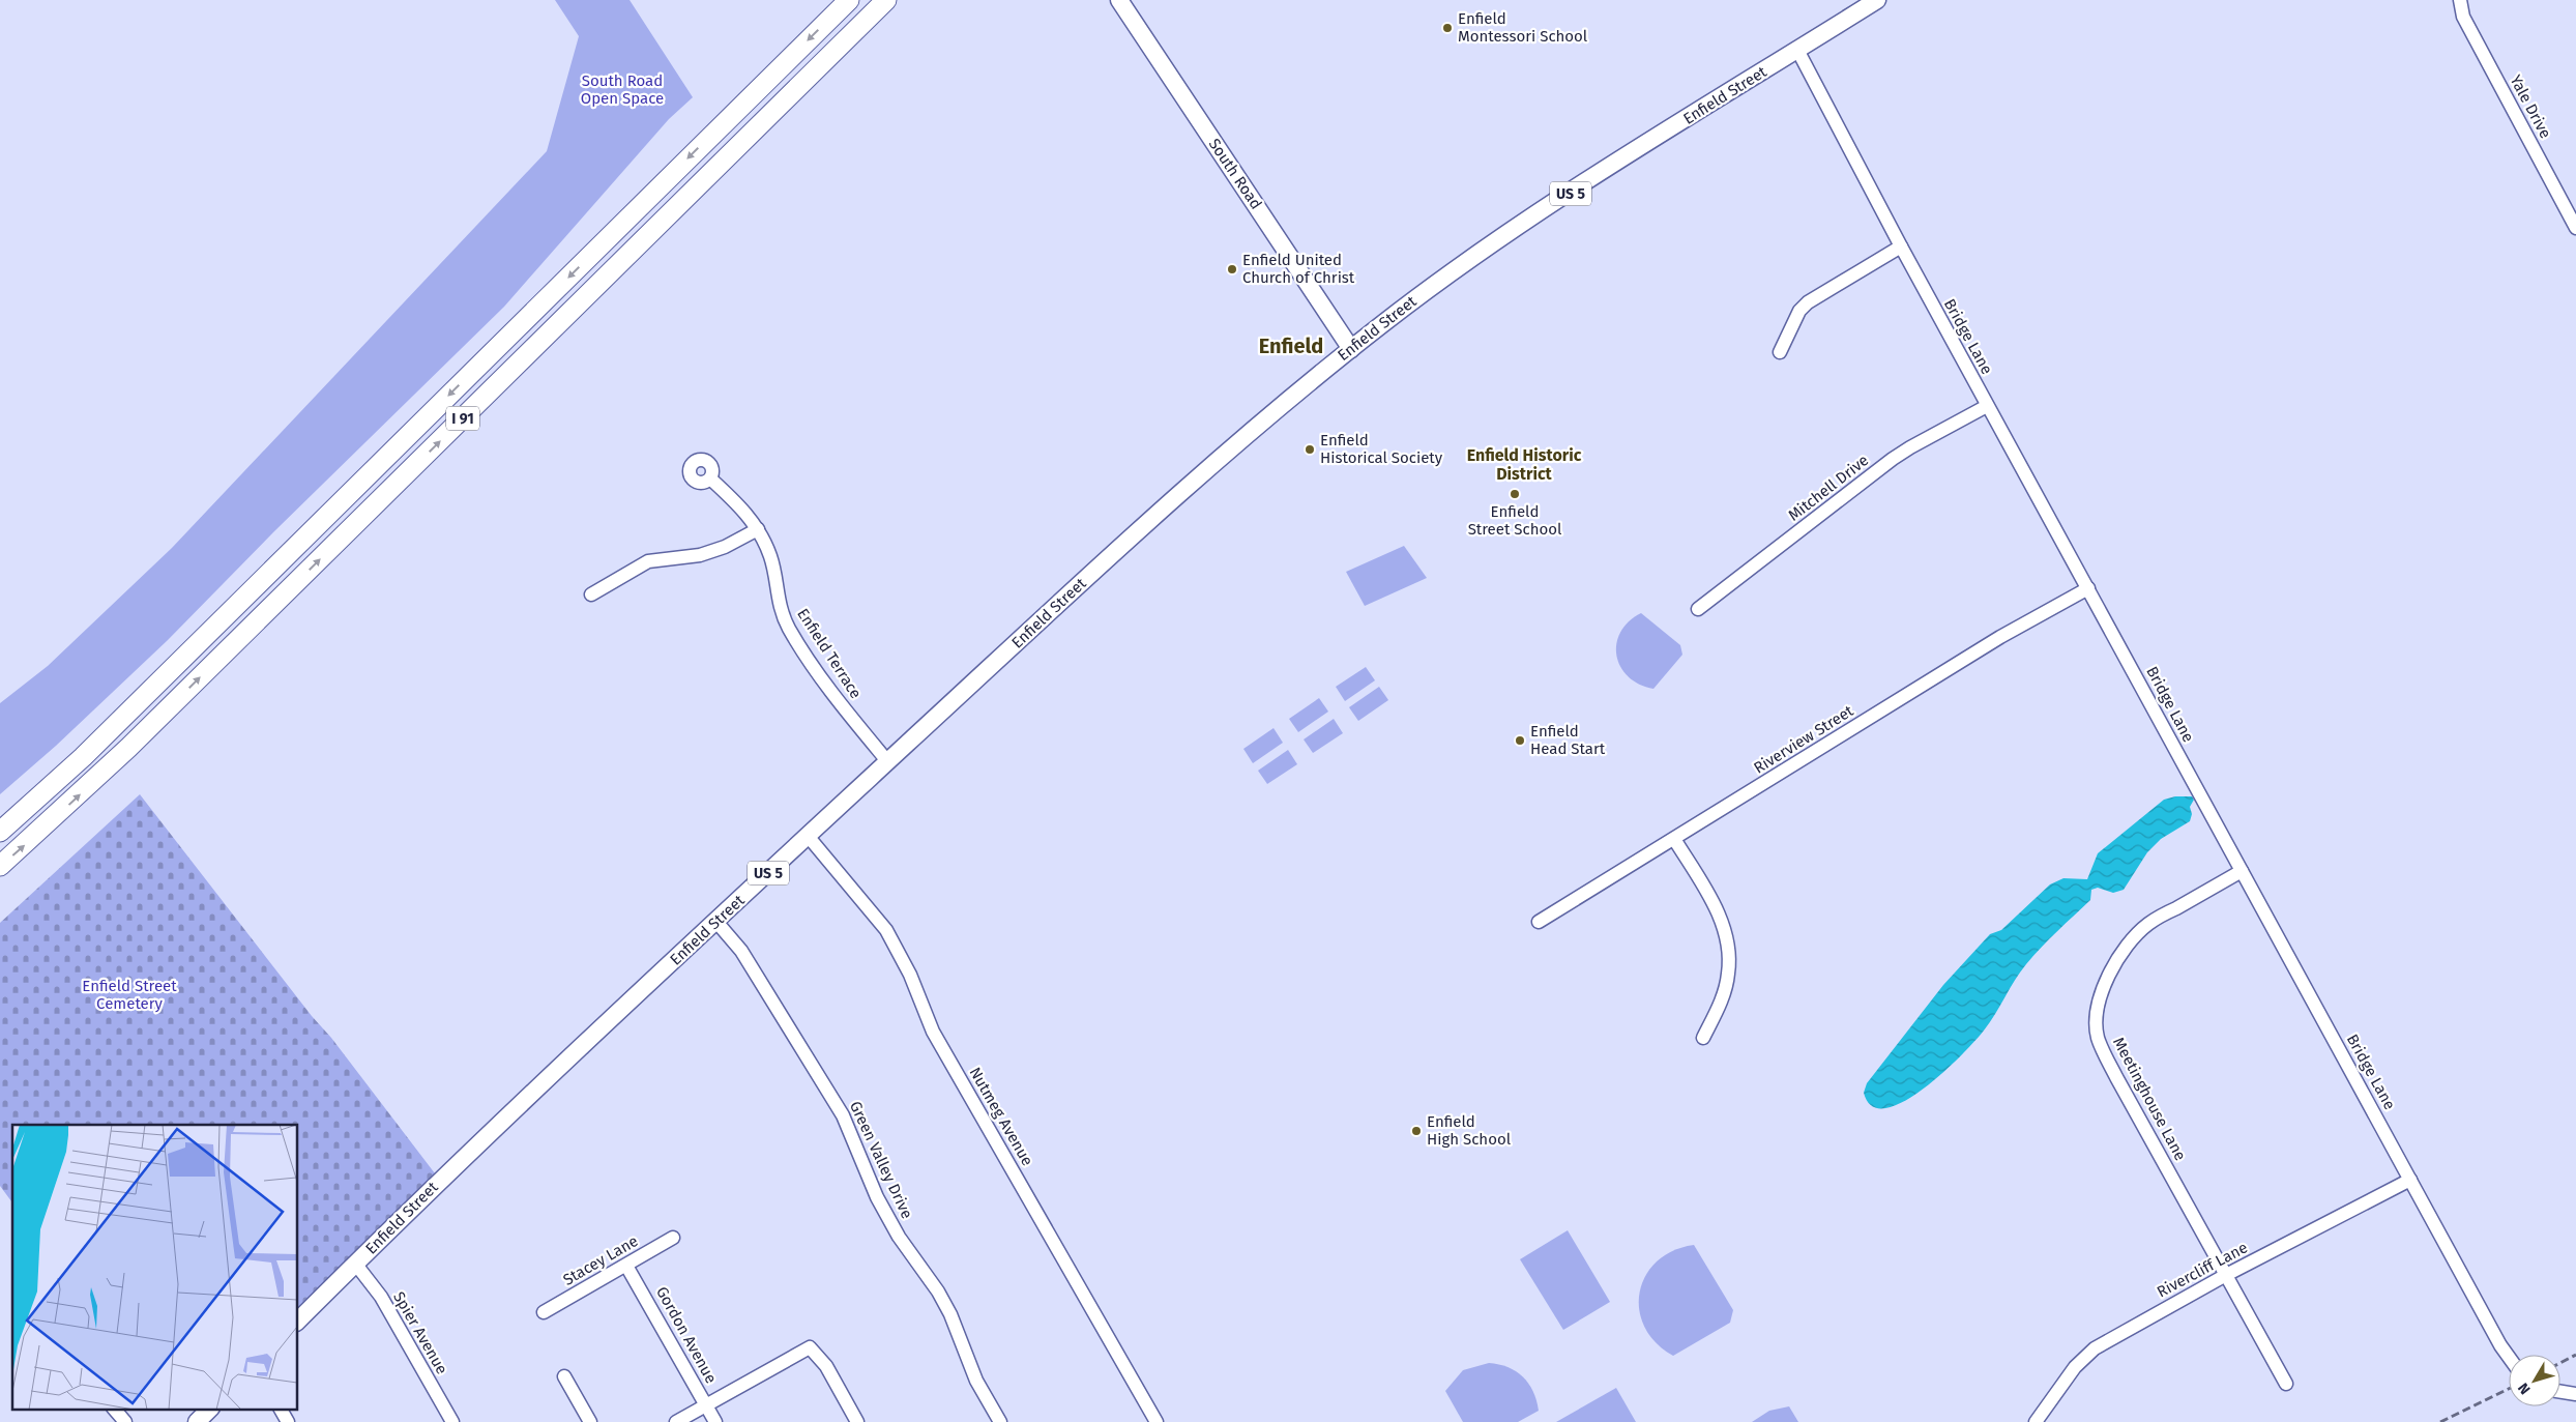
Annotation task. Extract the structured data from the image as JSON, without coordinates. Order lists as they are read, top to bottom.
{
  "streets": {
    "highway": ["I 91"],
    "main road": ["Enfield Street", "South Road", "US 5"],
    "street": [
      "Yale Drive",
      "Bridge Lane",
      "Mitchell Drive",
      "Enfield Terrace",
      "Riverview Street",
      "Meetinghouse Lane",
      "Nutmeg Avenue",
      "Green Valley Drive",
      "Stacey Lane",
      "Rivercliff Lane",
      "Spier Avenue",
      "Gordon Avenue"
    ]
  },
  "crossings": [
    ["Enfield Street", "South Road"],
    ["Enfield Street", "Bridge Lane"],
    ["Enfield Street", "Enfield Terrace"],
    ["Enfield Street", "Nutmeg Avenue"],
    ["Enfield Street", "Green Valley Drive"],
    ["Enfield Street", "Spier Avenue"],
    ["Bridge Lane", "Mitchell Drive"],
    ["Bridge Lane", "Riverview Street"],
    ["Bridge Lane", "Meetinghouse Lane"],
    ["Bridge Lane", "Rivercliff Lane"],
    ["Meetinghouse Lane", "Rivercliff Lane"],
    ["Stacey Lane", "Gordon Avenue"]
  ],
  "districts": ["Enfield", "Enfield Historic District"],
  "parks": ["South Road Open Space", "Enfield Street Cemetery"],
  "places": [
    "Enfield Montessori School",
    "Enfield United Church of Christ",
    "Enfield Historical Society",
    "Enfield Street School",
    "Enfield Head Start",
    "Enfield High School"
  ],
  "north": "bottom left"
}
